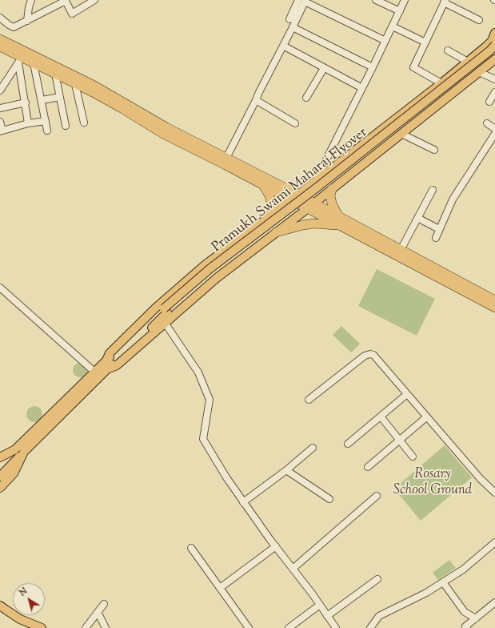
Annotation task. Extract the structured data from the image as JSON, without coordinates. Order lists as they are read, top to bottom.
{
  "streets": {
    "main road": ["Pramukh Swami Maharaj Flyover"]
  },
  "parks": ["Rosary School Ground"],
  "north": "top left"
}
